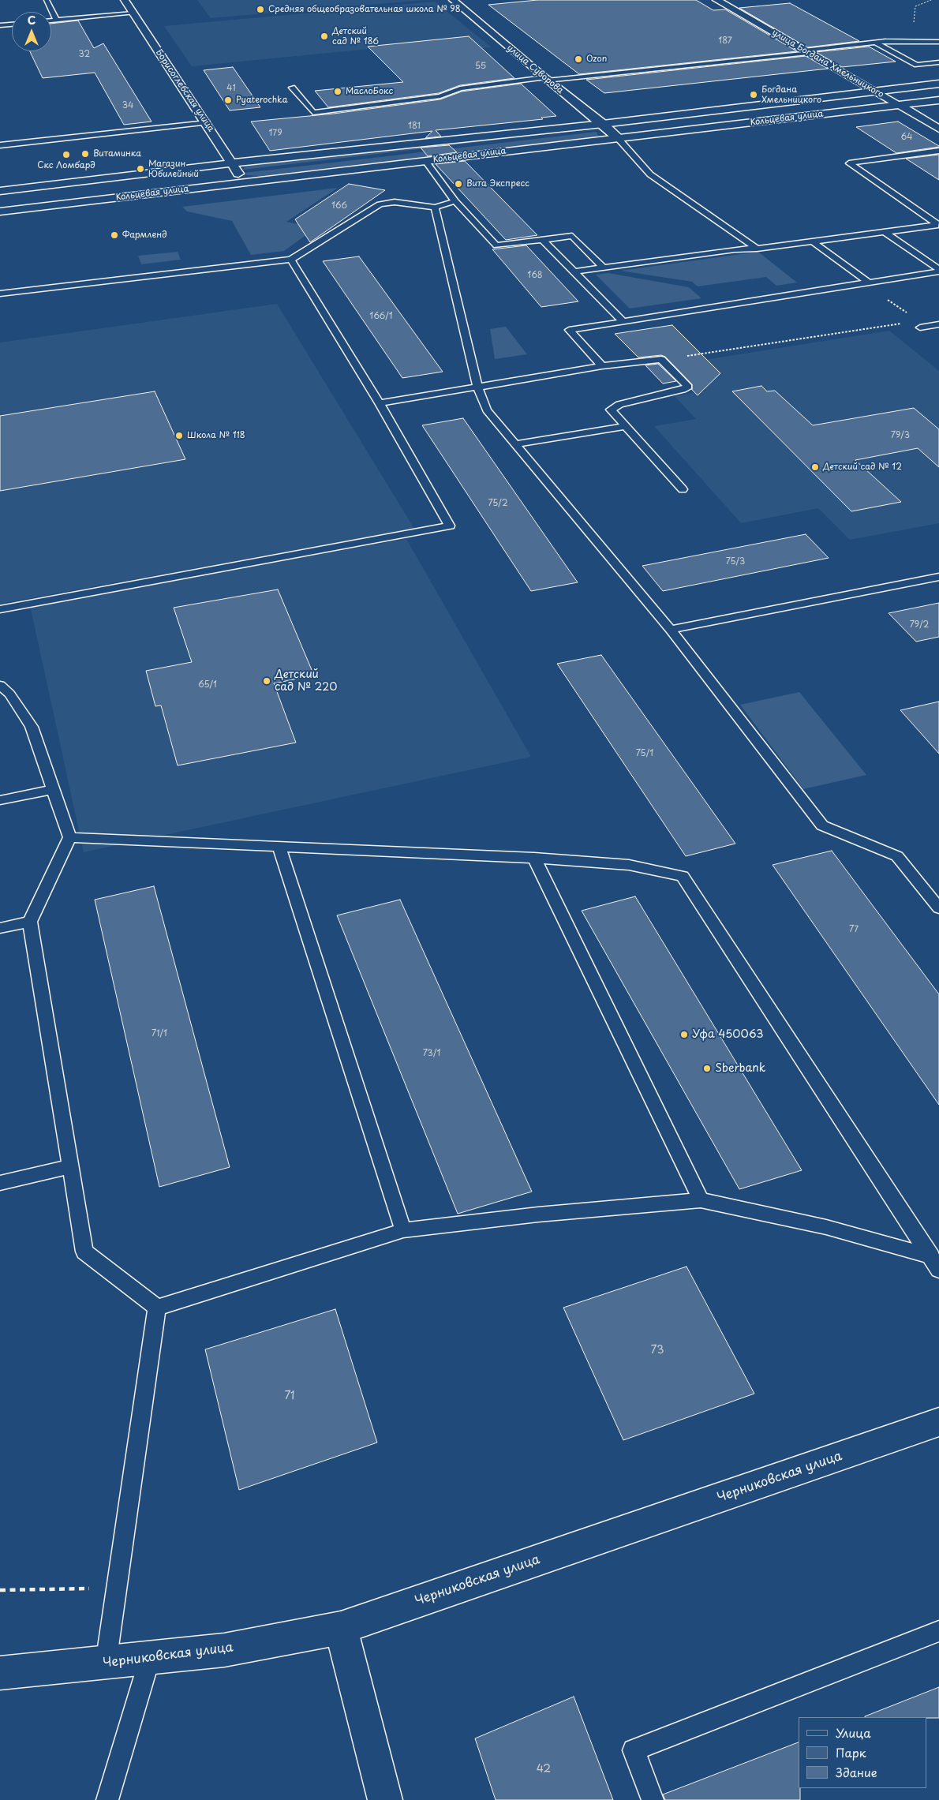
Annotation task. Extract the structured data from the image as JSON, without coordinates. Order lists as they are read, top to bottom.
{
  "streets": {
    "main road": [
      "улица Богдана Хмельницкого",
      "улица Суворова",
      "Борисоглебская улица",
      "Кольцевая улица",
      "Черниковская улица"
    ]
  },
  "crossings": [
    ["улица Богдана Хмельницкого", "Кольцевая улица"],
    ["улица Суворова", "Кольцевая улица"],
    ["Борисоглебская улица", "Кольцевая улица"]
  ],
  "places": [
    "Средняя общеобразовательная школа № 98",
    "Детский сад № 186",
    "Ozon",
    "МаслоБокс",
    "Богдана Хмельницкого",
    "Pyaterochka",
    "Витаминка",
    "Скс Ломбард",
    "Магазин Юбилейный",
    "Вита Экспресс",
    "Фармленд",
    "Школа № 118",
    "Детский сад № 12",
    "Детский сад № 220",
    "Уфа 450063",
    "Sberbank"
  ],
  "house_numbers": [
    "187",
    "32",
    "55",
    "41",
    "34",
    "181",
    "179",
    "64",
    "166",
    "168",
    "166/1",
    "79/3",
    "75/2",
    "75/3",
    "79/2",
    "65/1",
    "75/1",
    "77",
    "71/1",
    "73/1",
    "73",
    "71",
    "42"
  ],
  "legend": ["Улица", "Парк", "Здание"],
  "north": "top"
}
